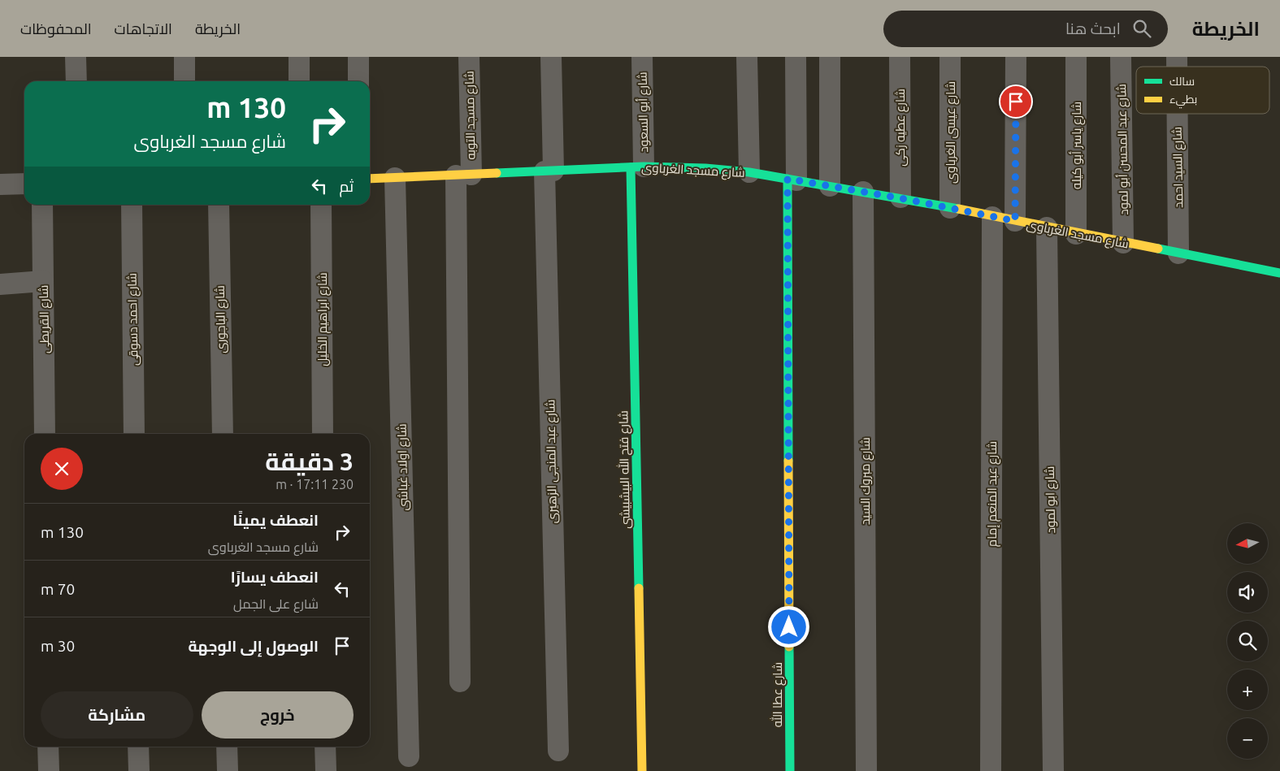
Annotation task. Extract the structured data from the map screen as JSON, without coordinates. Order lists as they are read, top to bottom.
{
  "streets": {
    "street": [
      "شارع أبو السعود",
      "شارع مسجد التوبه",
      "شارع عطيه زكى",
      "شارع عيسى الغرباوى",
      "شارع ياسر أبو كيله",
      "شارع عبد المحسن أبو لمود",
      "شارع السيد احمد",
      "شارع مسجد الغرباوى",
      "شارع القريطى",
      "شارع احمد دسوقى",
      "شارع الباجورى",
      "شارع ابراهيم الخليل",
      "شارع عبد المنجى الزهيرى",
      "شارع اولاد غباشى",
      "شارع فتح الله البيشبيشى",
      "شارع مبروك السيد",
      "شارع عبد المنعم إمام",
      "شارع ابو لمود",
      "شارع عطا الله"
    ]
  },
  "crossings": [
    ["شارع أبو السعود", "شارع مسجد الغرباوى"],
    ["شارع أبو السعود", "شارع فتح الله البيشبيشى"],
    ["شارع مسجد التوبه", "شارع مسجد الغرباوى"],
    ["شارع عطيه زكى", "شارع مسجد الغرباوى"],
    ["شارع عيسى الغرباوى", "شارع مسجد الغرباوى"],
    ["شارع ياسر أبو كيله", "شارع مسجد الغرباوى"],
    ["شارع عبد المحسن أبو لمود", "شارع مسجد الغرباوى"],
    ["شارع السيد احمد", "شارع مسجد الغرباوى"],
    ["شارع مسجد الغرباوى", "شارع عبد المنجى الزهيرى"],
    ["شارع مسجد الغرباوى", "شارع اولاد غباشى"],
    ["شارع مسجد الغرباوى", "شارع فتح الله البيشبيشى"],
    ["شارع مسجد الغرباوى", "شارع مبروك السيد"],
    ["شارع مسجد الغرباوى", "شارع عبد المنعم إمام"],
    ["شارع مسجد الغرباوى", "شارع ابو لمود"],
    ["شارع مسجد الغرباوى", "شارع عطا الله"]
  ],
  "legend": ["سالك", "بطيء"],
  "north": "left",
  "page": {
    "header": "الخريطة",
    "search": "ابحث هنا",
    "nav": ["الخريطة", "الاتجاهات", "المحفوظات"],
    "turn": ["130 m", "شارع مسجد الغرباوى"],
    "then": "ثم",
    "heading": ["3 دقيقة", "230 m · 17:11"],
    "list": [
      {
        "name": "انعطف يمينًا",
        "note": "شارع مسجد الغرباوى",
        "value": "130 m"
      },
      {
        "name": "انعطف يسارًا",
        "note": "شارع على الجمل",
        "value": "70 m"
      },
      {
        "name": "الوصول إلى الوجهة",
        "value": "30 m"
      }
    ],
    "map_buttons": ["+", "−"],
    "buttons": ["خروج", "مشاركة"]
  }
}
